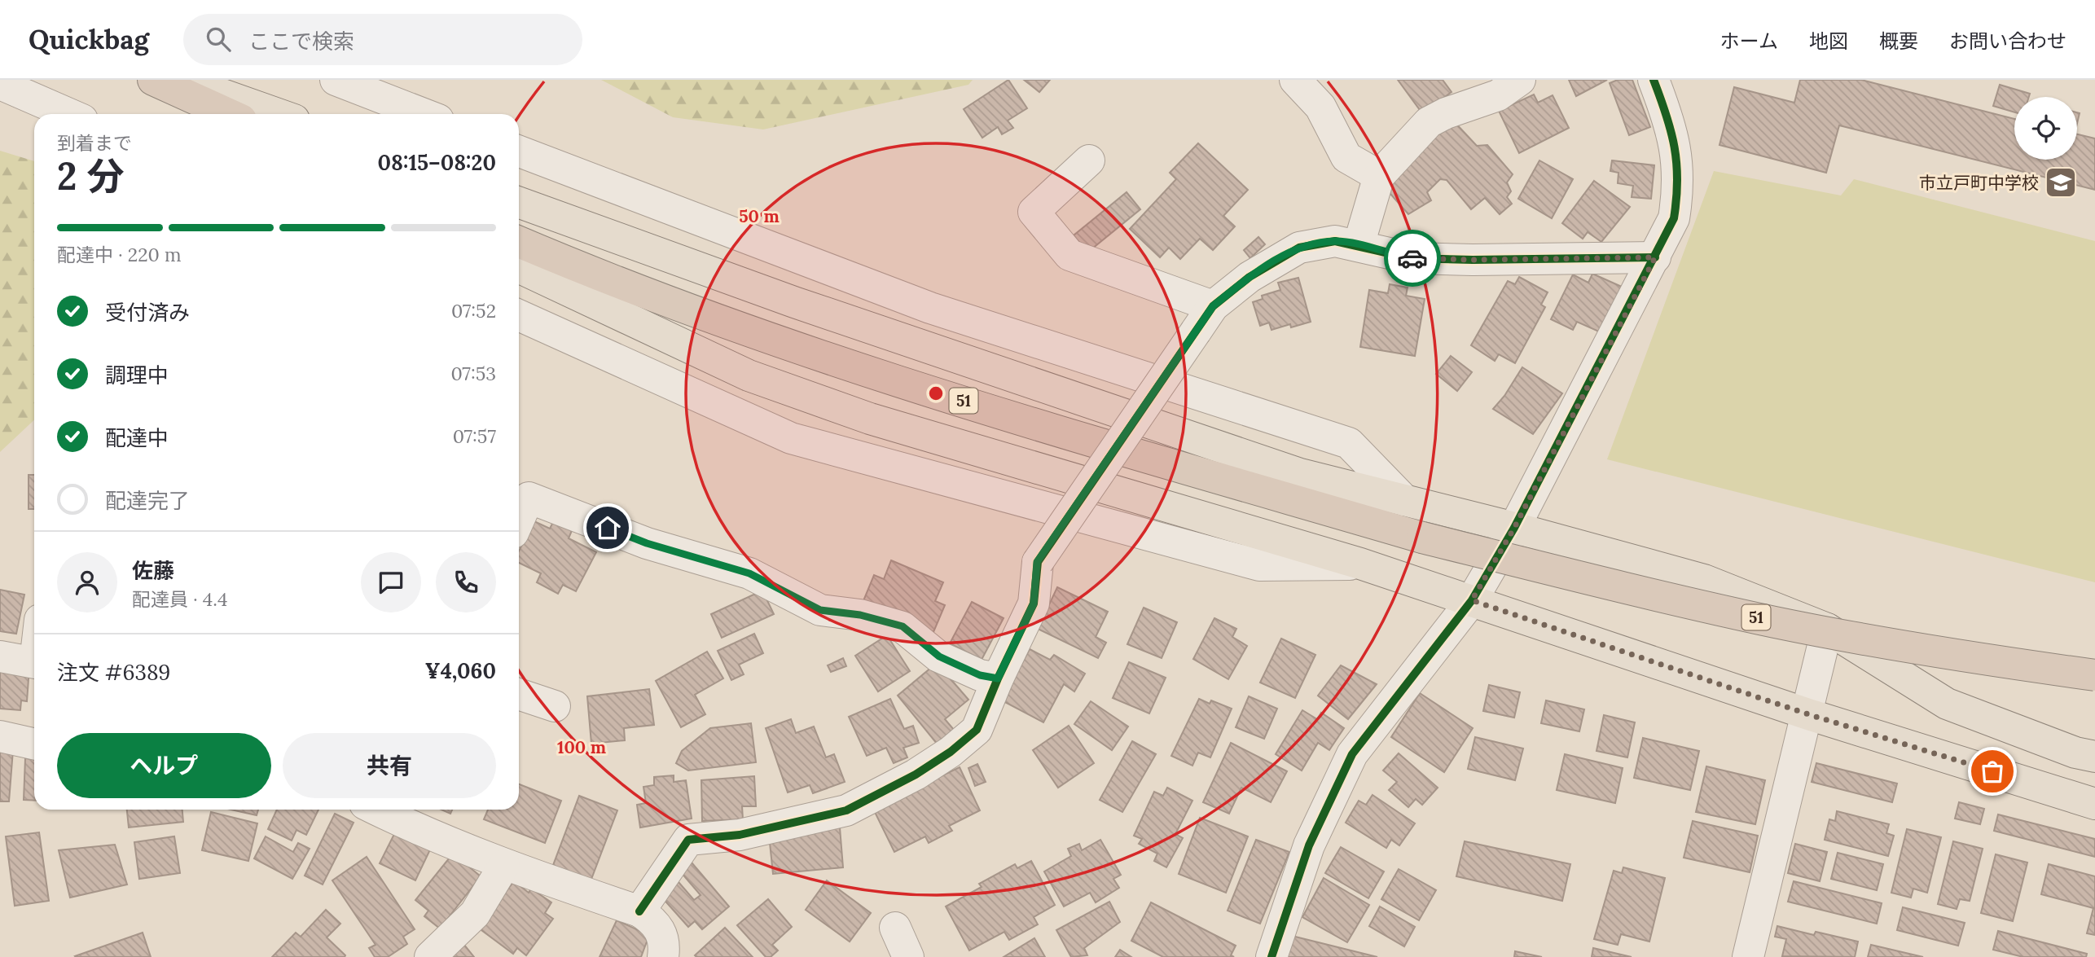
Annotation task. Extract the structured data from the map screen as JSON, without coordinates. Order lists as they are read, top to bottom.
{
  "streets": {
    "highway": ["51"]
  },
  "places": {
    "school or university": ["市立戸町中学校"]
  },
  "page": {
    "header": "Quickbag",
    "search": "ここで検索",
    "nav": [
      "ホーム",
      "地図",
      "概要",
      "お問い合わせ"
    ],
    "heading": ["2 分", "到着まで", "08:15–08:20"],
    "panel": [
      "佐藤",
      "配達員 · 4.4",
      "注文 #6389",
      "¥4,060"
    ],
    "bar": "配達中 · 220 m",
    "list": [
      ["受付済み", "07:52"],
      ["調理中", "07:53"],
      ["配達中", "07:57"],
      "配達完了"
    ],
    "buttons": ["ヘルプ", "共有"]
  },
  "rings": ["50 m", "100 m"]
}
